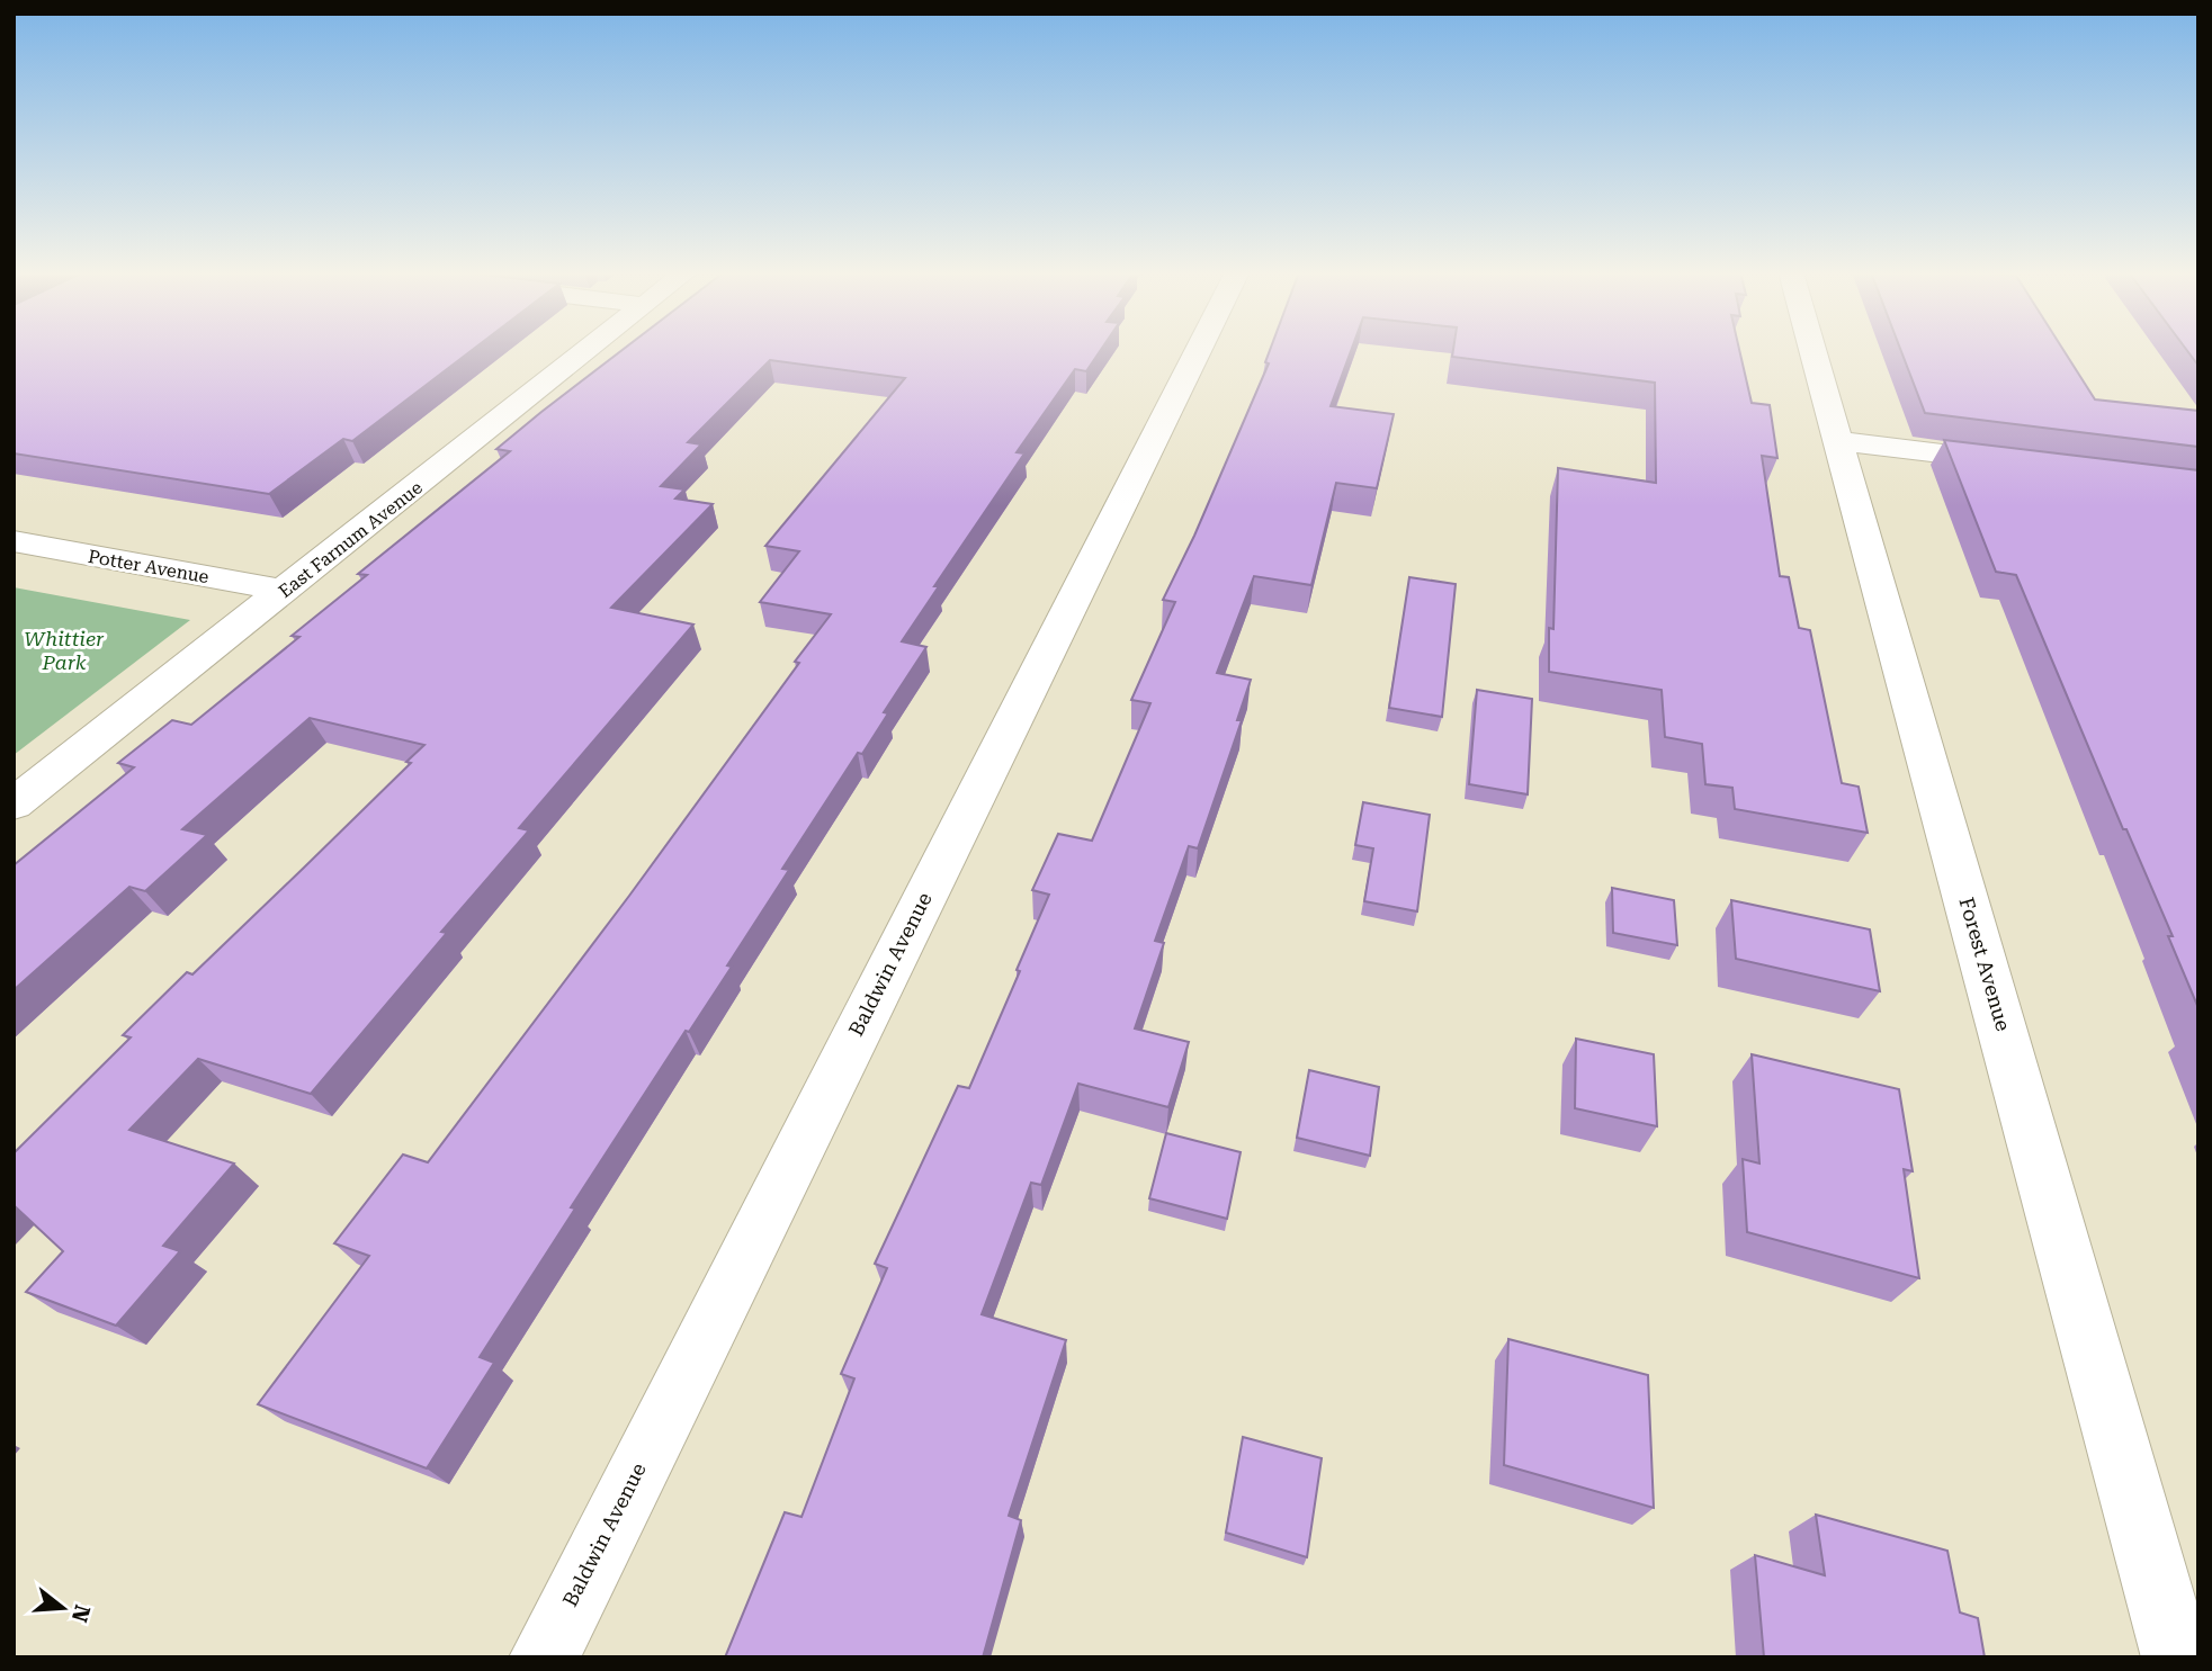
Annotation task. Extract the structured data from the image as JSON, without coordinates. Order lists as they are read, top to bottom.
{
  "streets": {
    "street": [
      "East Farnum Avenue",
      "Potter Avenue",
      "Baldwin Avenue",
      "Forest Avenue"
    ]
  },
  "crossings": [
    ["East Farnum Avenue", "Potter Avenue"]
  ],
  "parks": ["Whittier Park"],
  "north": "right"
}
